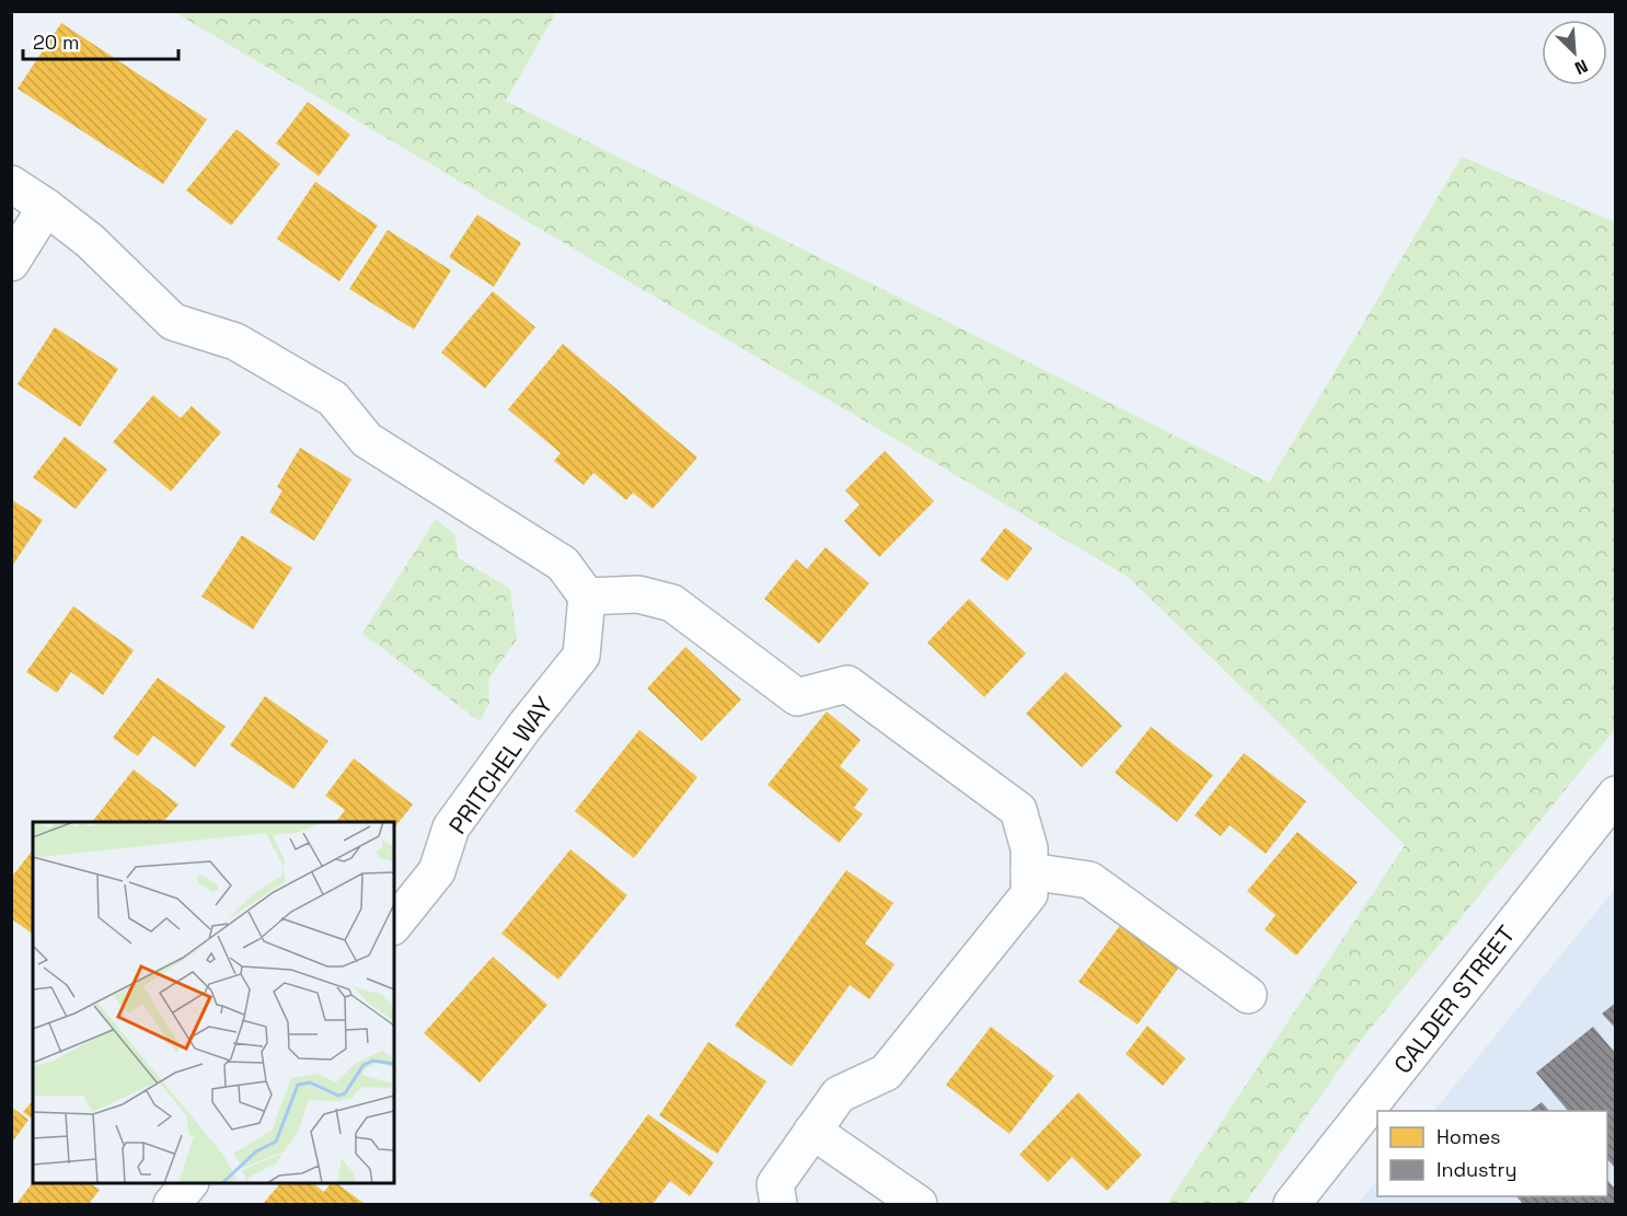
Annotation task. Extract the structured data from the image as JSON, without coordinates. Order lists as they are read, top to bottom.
{
  "streets": {
    "street": ["PRITCHEL WAY", "CALDER STREET"]
  },
  "legend": ["Homes", "Industry"],
  "scale_bar": "20 m",
  "north": "bottom right"
}
